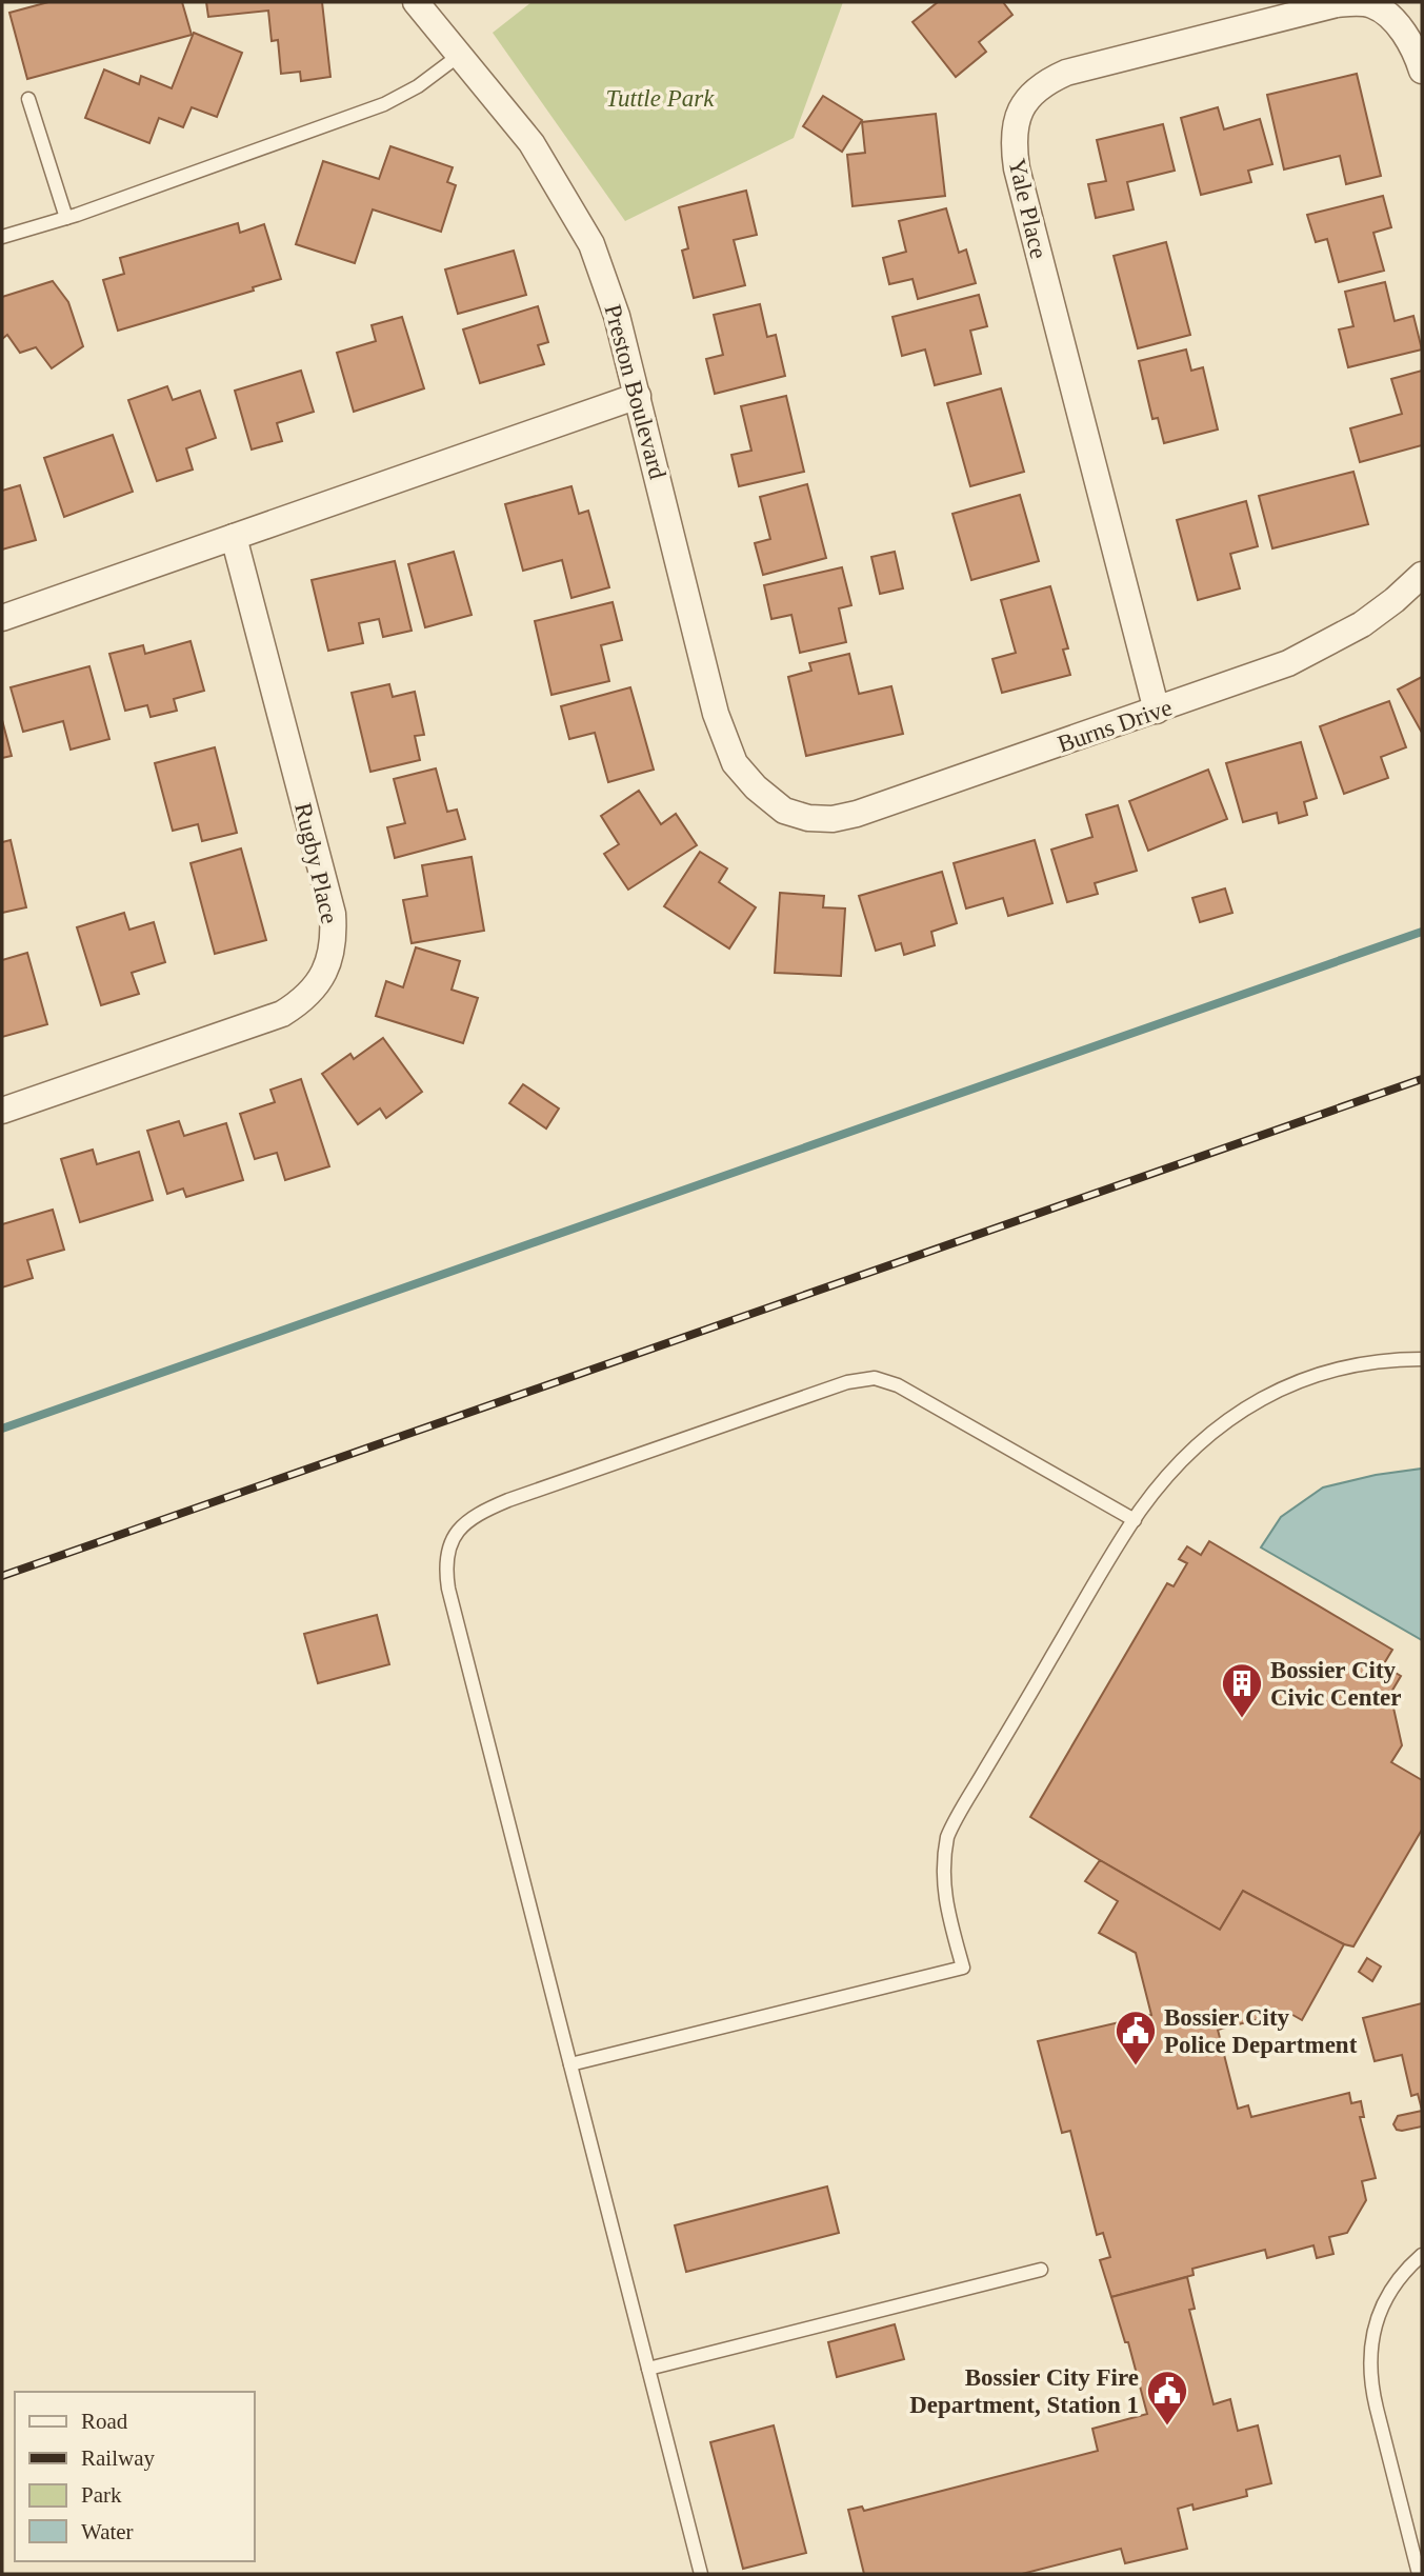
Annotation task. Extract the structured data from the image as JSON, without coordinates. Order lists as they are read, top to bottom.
{
  "streets": {
    "street": [
      "Yale Place",
      "Preston Boulevard",
      "Burns Drive",
      "Rugby Place"
    ]
  },
  "crossings": [
    ["Yale Place", "Burns Drive"],
    ["Preston Boulevard", "Burns Drive"]
  ],
  "parks": ["Tuttle Park"],
  "places": {
    "building": ["Bossier City Civic Center"],
    "public building": ["Bossier City Police Department", "Bossier City Fire Department, Station 1"]
  },
  "legend": [
    "Road",
    "Railway",
    "Park",
    "Water"
  ]
}
